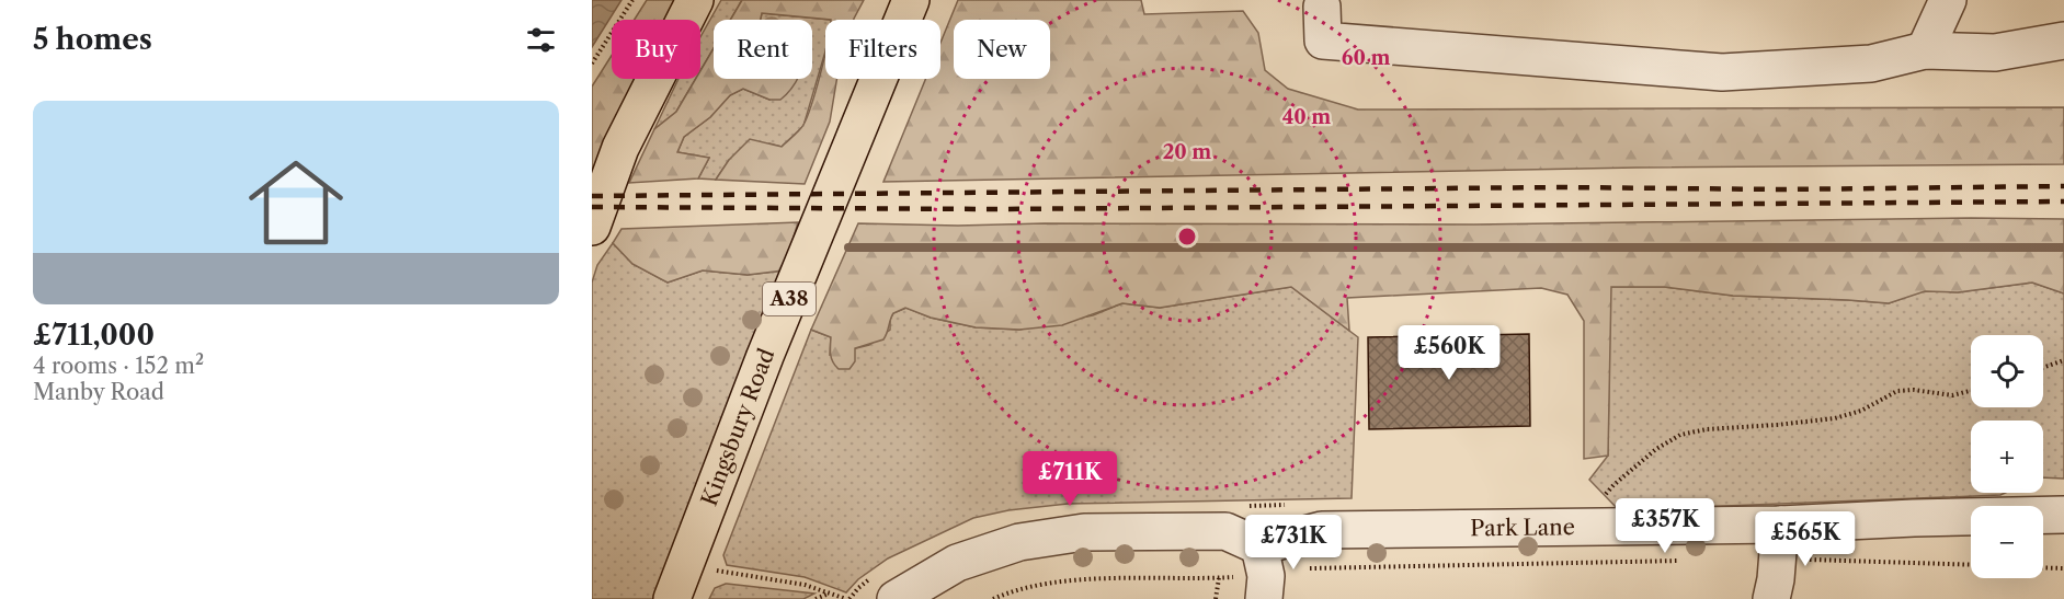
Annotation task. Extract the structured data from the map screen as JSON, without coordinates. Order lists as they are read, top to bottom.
{
  "streets": {
    "highway": ["A38", "Kingsbury Road"],
    "street": ["Park Lane"]
  },
  "page": {
    "heading": "5 homes",
    "chip": [
      "Buy",
      "Rent",
      "Filters",
      "New"
    ],
    "list": [
      {
        "name": "£711,000",
        "note": "4 rooms · 152 m² · Manby Road"
      }
    ],
    "price": [
      "£560K",
      "£711K",
      "£357K",
      "£565K",
      "£731K"
    ],
    "map_buttons": ["+", "−"]
  },
  "rings": ["60 m", "40 m", "20 m"]
}
